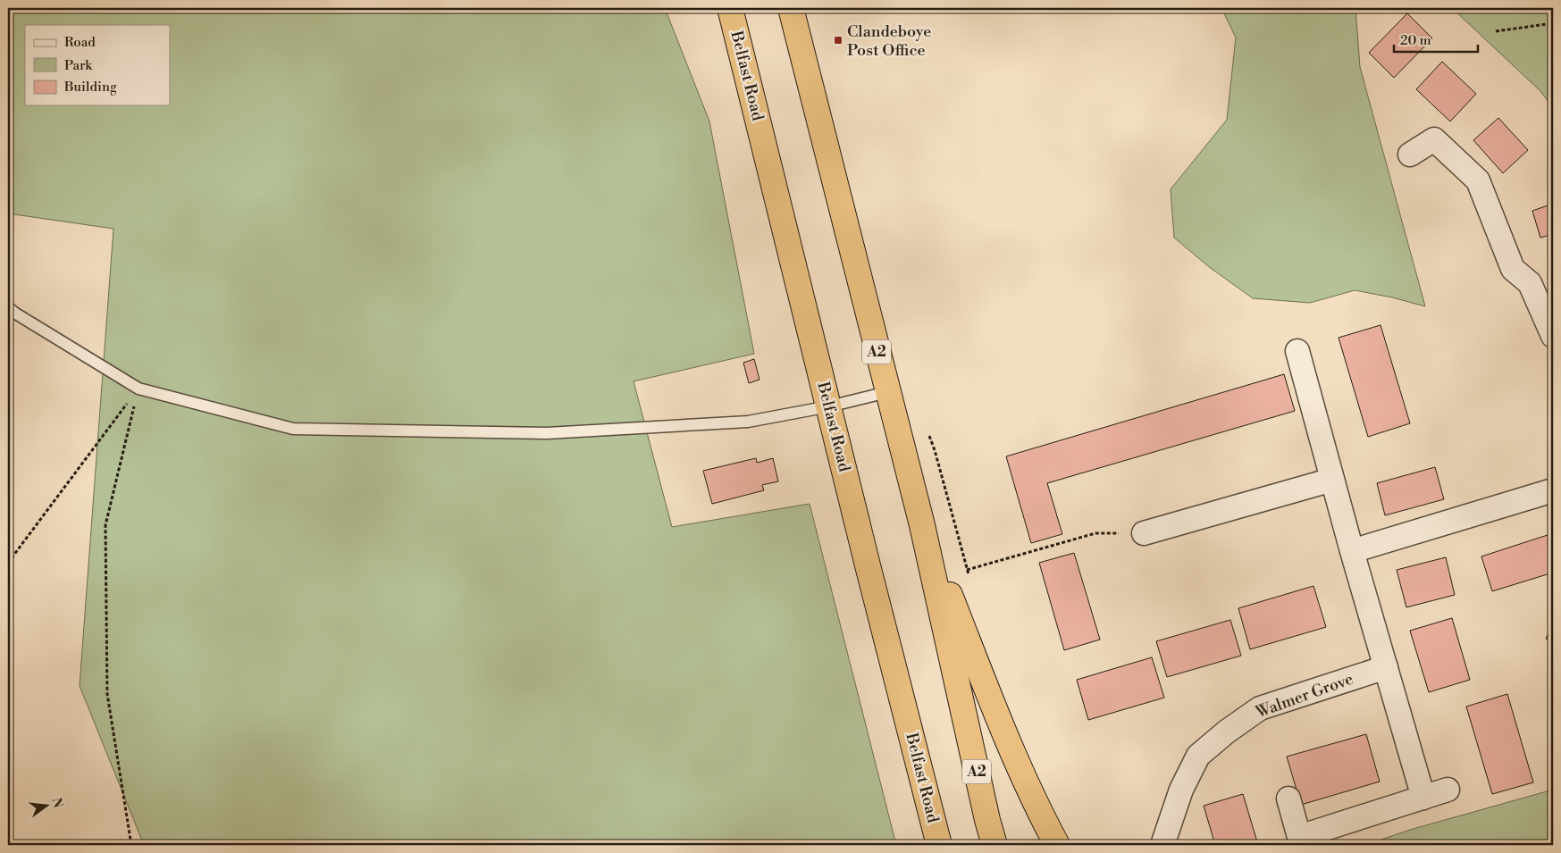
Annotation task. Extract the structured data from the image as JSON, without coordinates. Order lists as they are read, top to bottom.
{
  "streets": {
    "highway": ["Belfast Road", "A2"],
    "street": ["Walmer Grove"]
  },
  "places": {
    "transit": ["Clandeboye Post Office"]
  },
  "legend": ["Road", "Park", "Building"],
  "scale_bar": "20 m",
  "north": "right"
}
